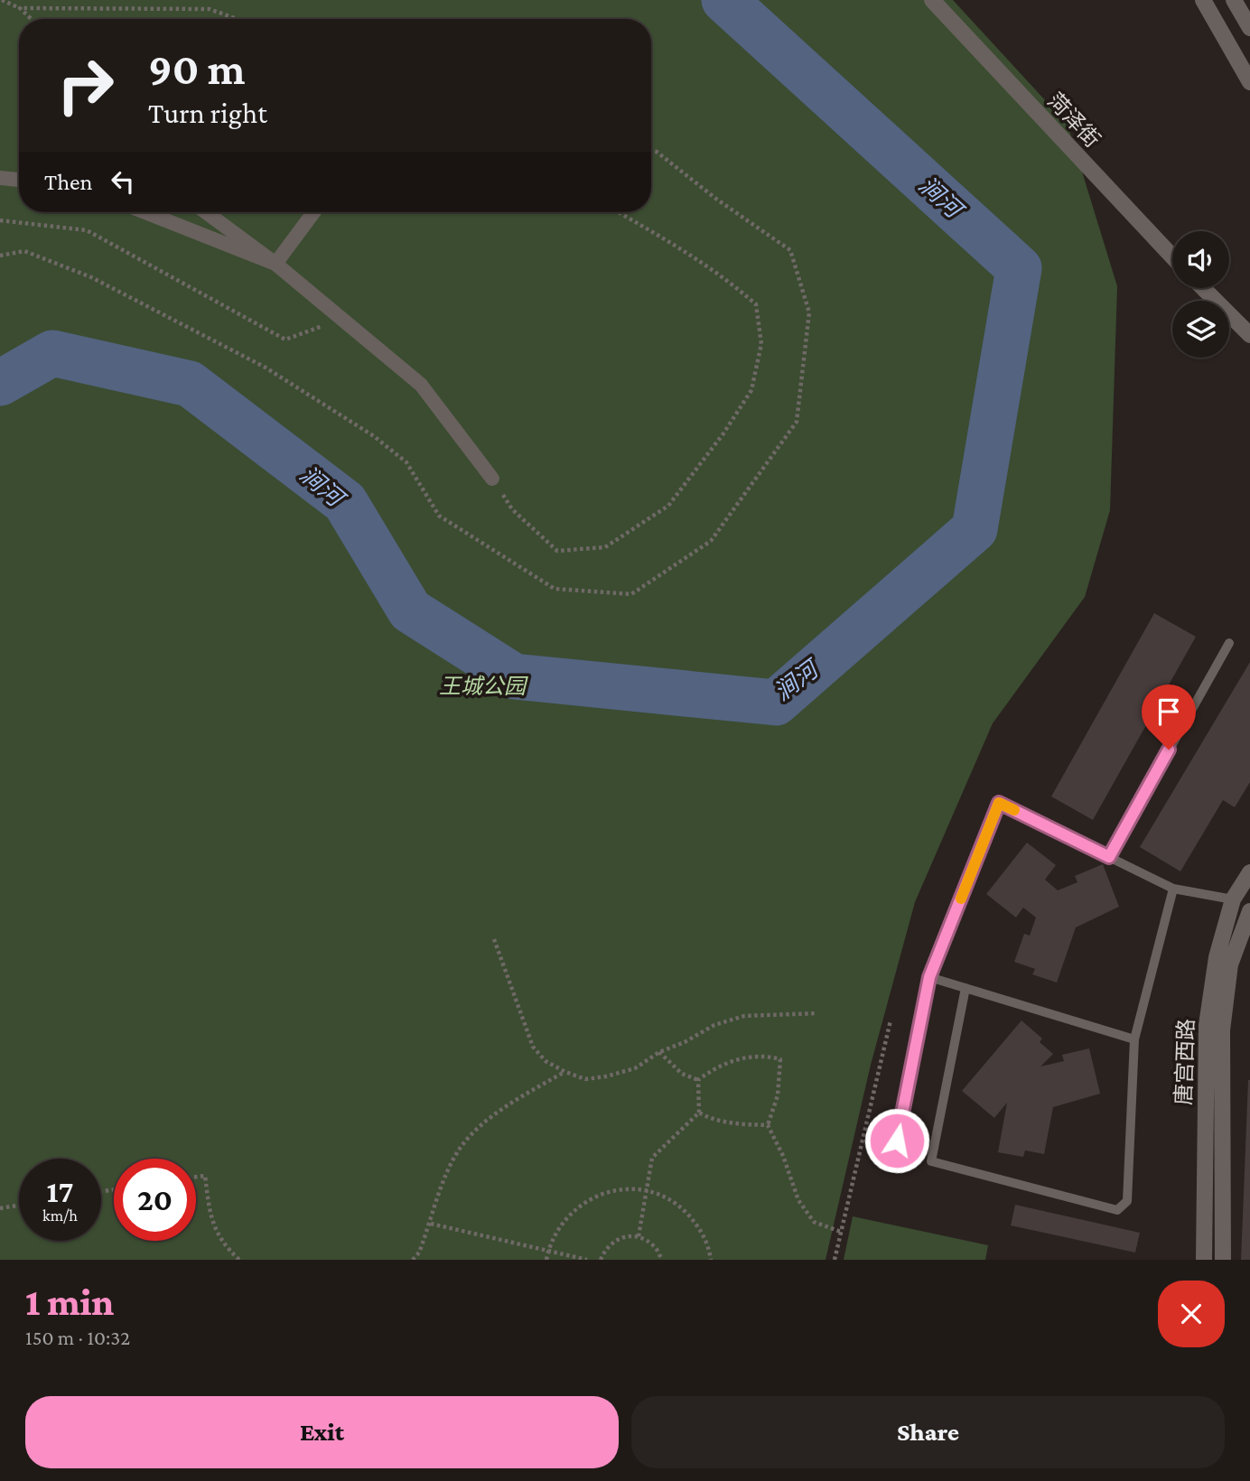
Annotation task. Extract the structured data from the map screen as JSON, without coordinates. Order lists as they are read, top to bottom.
{
  "streets": {
    "street": ["菏泽街", "唐宫西路"]
  },
  "water": ["涧河"],
  "parks": ["王城公园"],
  "page": {
    "turn": ["90 m", "Turn right"],
    "then": "Then",
    "speed": "17 km/h",
    "limit": "20",
    "heading": ["1 min", "150 m · 10:32"],
    "buttons": ["Exit", "Share"]
  }
}
